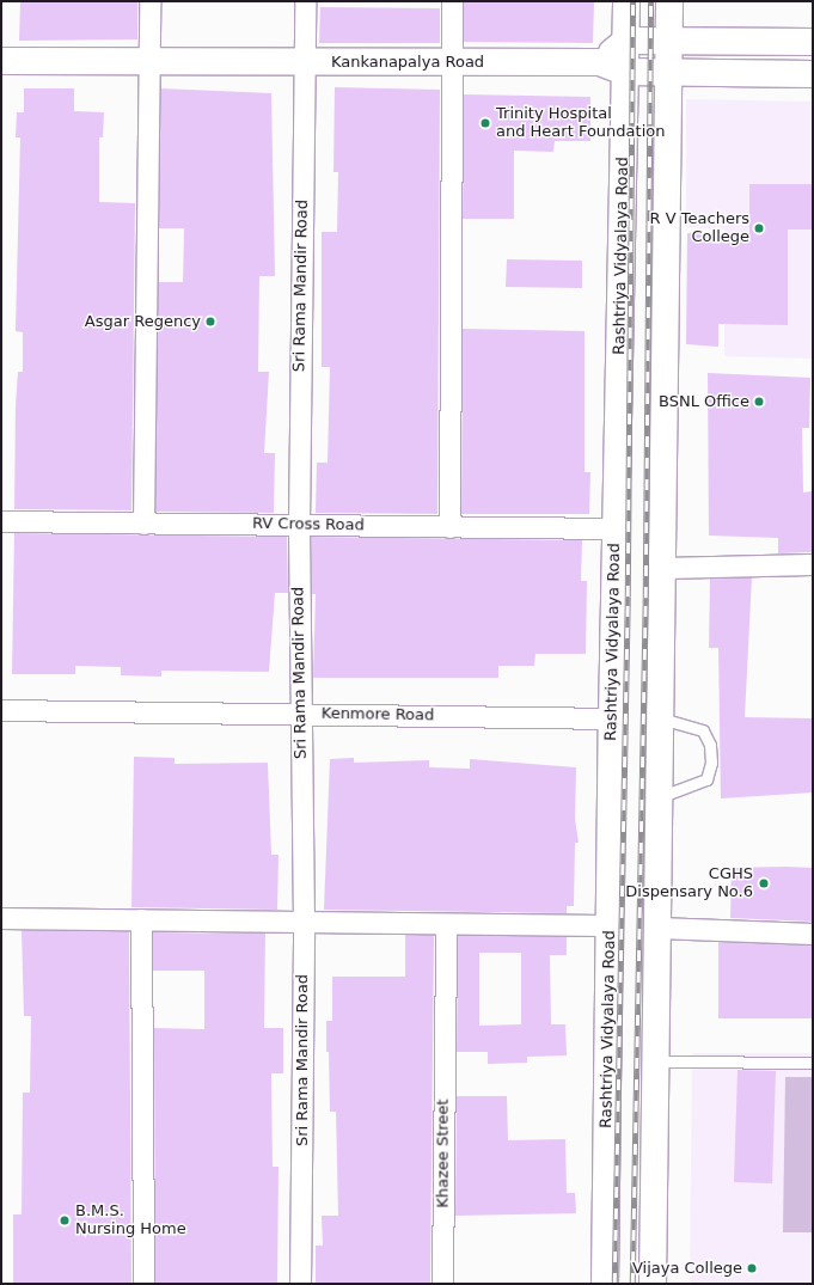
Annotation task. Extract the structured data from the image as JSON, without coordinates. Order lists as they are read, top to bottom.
{
  "streets": {
    "main road": ["Kankanapalya Road", "Rashtriya Vidyalaya Road"],
    "street": [
      "Sri Rama Mandir Road",
      "RV Cross Road",
      "Kenmore Road",
      "Khazee Street"
    ]
  },
  "crossings": [
    ["Kankanapalya Road", "Rashtriya Vidyalaya Road"],
    ["Kankanapalya Road", "Sri Rama Mandir Road"],
    ["Rashtriya Vidyalaya Road", "RV Cross Road"],
    ["Rashtriya Vidyalaya Road", "Kenmore Road"],
    ["Sri Rama Mandir Road", "RV Cross Road"],
    ["Sri Rama Mandir Road", "Kenmore Road"]
  ],
  "places": [
    "Trinity Hospital and Heart Foundation",
    "R V Teachers College",
    "Asgar Regency",
    "BSNL Office",
    "CGHS Dispensary No.6",
    "B.M.S. Nursing Home",
    "Vijaya College"
  ]
}
